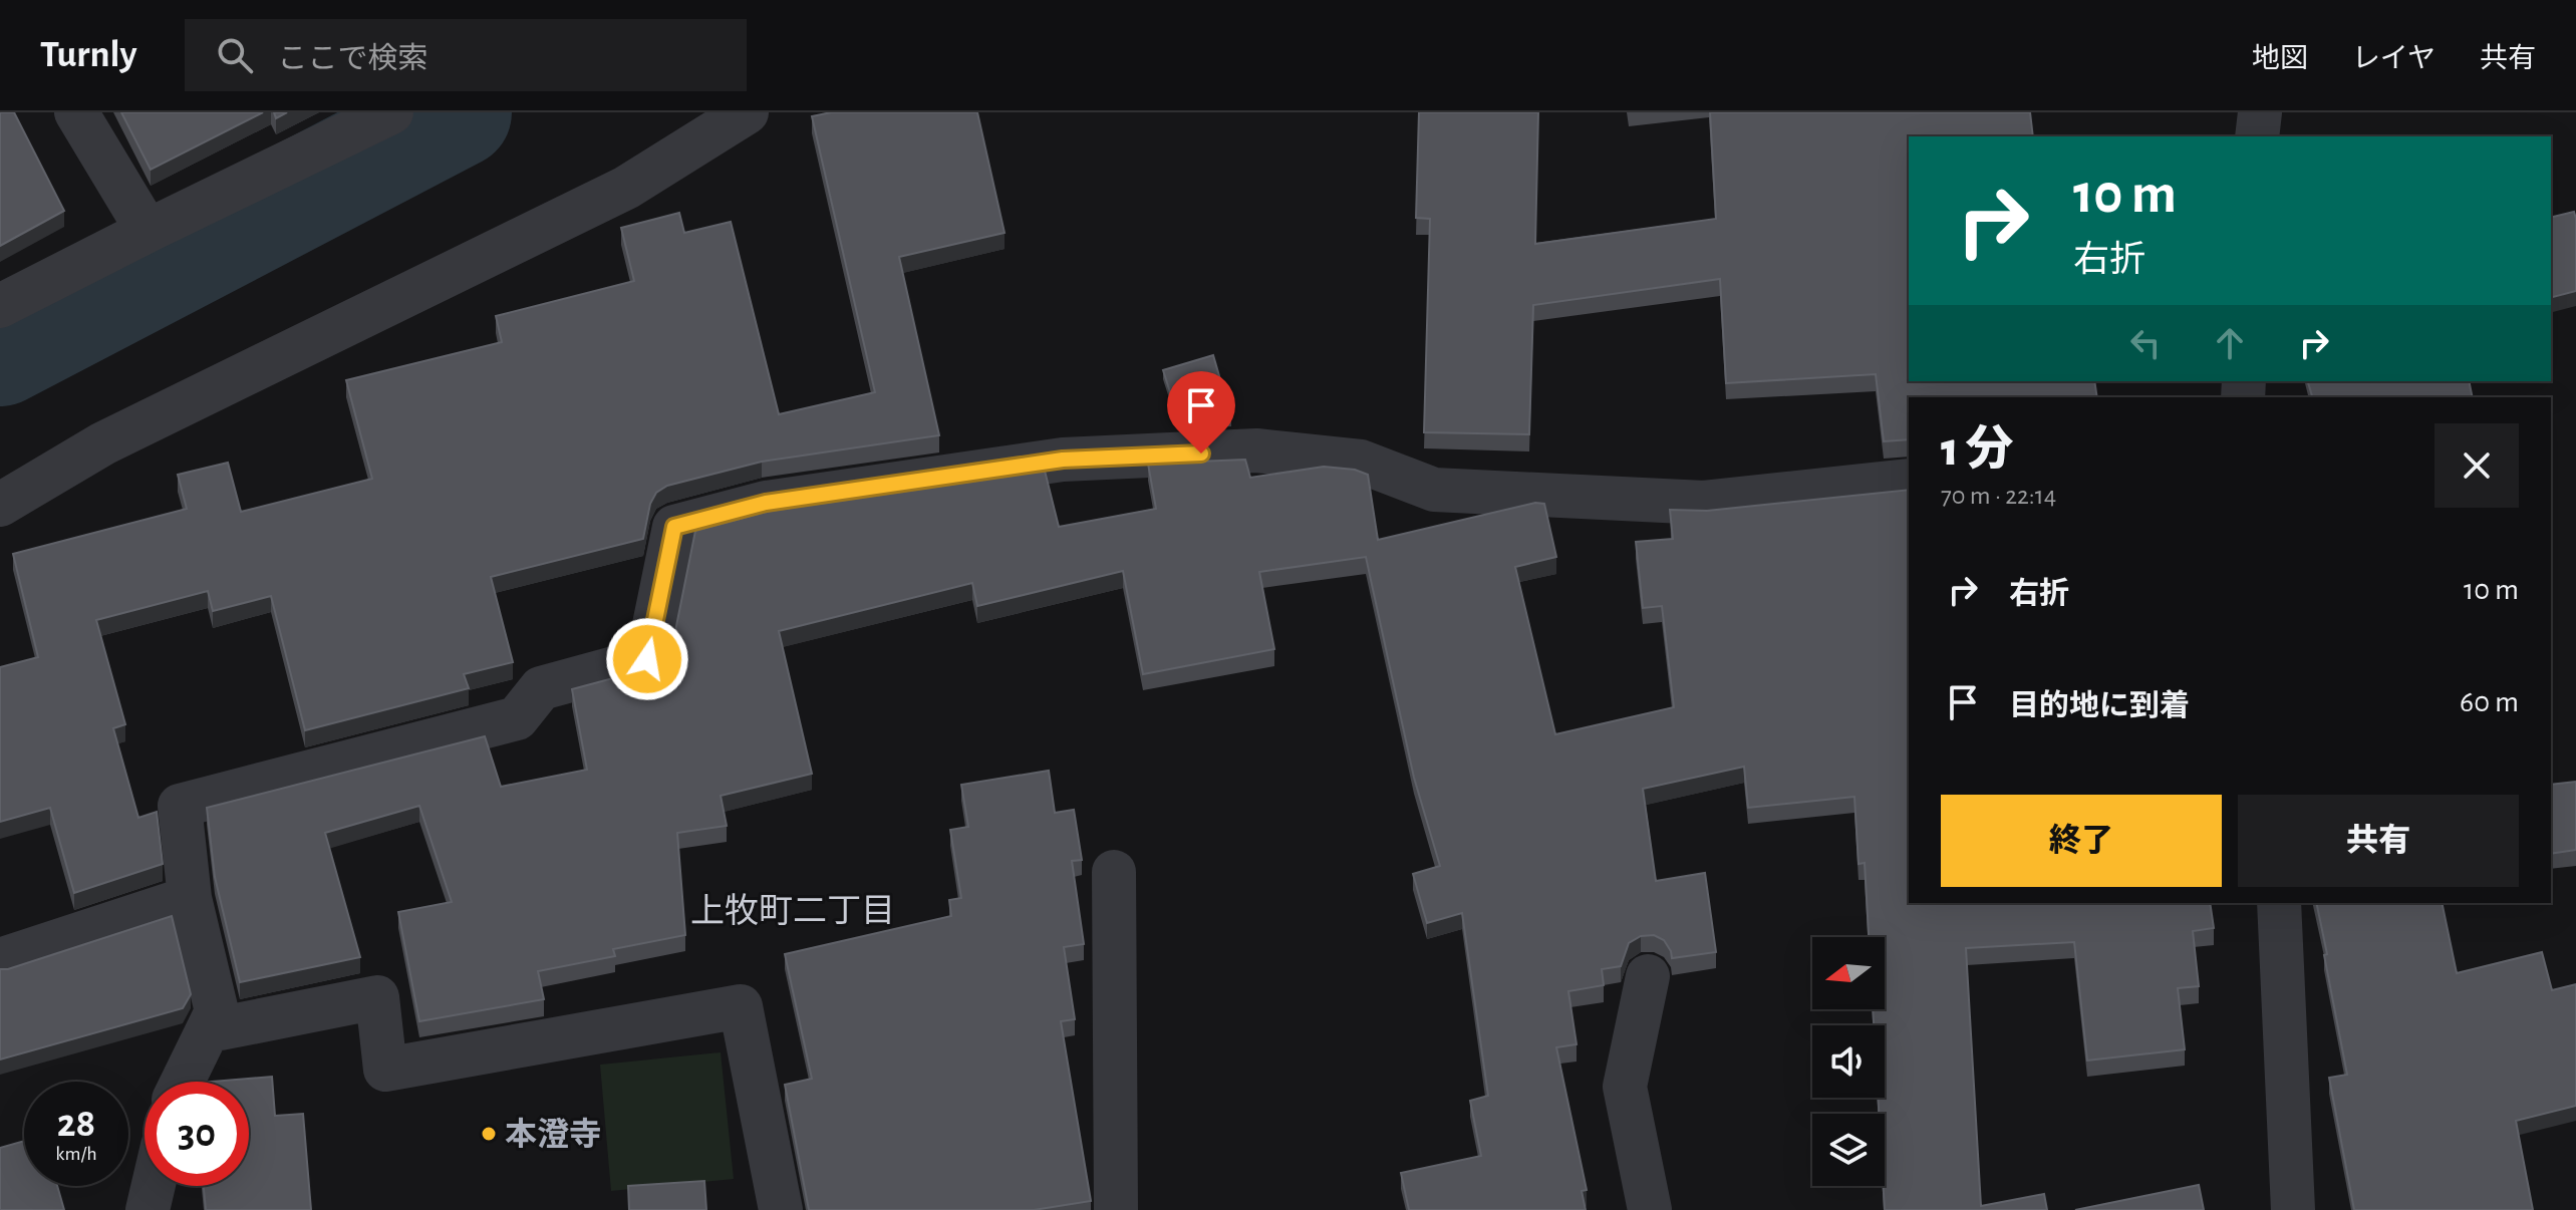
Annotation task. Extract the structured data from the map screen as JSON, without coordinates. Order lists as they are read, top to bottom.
{
  "districts": ["上牧町二丁目"],
  "places": ["本澄寺"],
  "north": "left",
  "page": {
    "header": "Turnly",
    "search": "ここで検索",
    "nav": ["地図", "レイヤ", "共有"],
    "turn": ["10 m", "右折"],
    "heading": ["1 分", "70 m · 22:14"],
    "list": [
      {
        "name": "右折",
        "value": "10 m"
      },
      {
        "name": "目的地に到着",
        "value": "60 m"
      }
    ],
    "buttons": ["終了", "共有"],
    "speed": "28 km/h",
    "limit": "30"
  }
}
